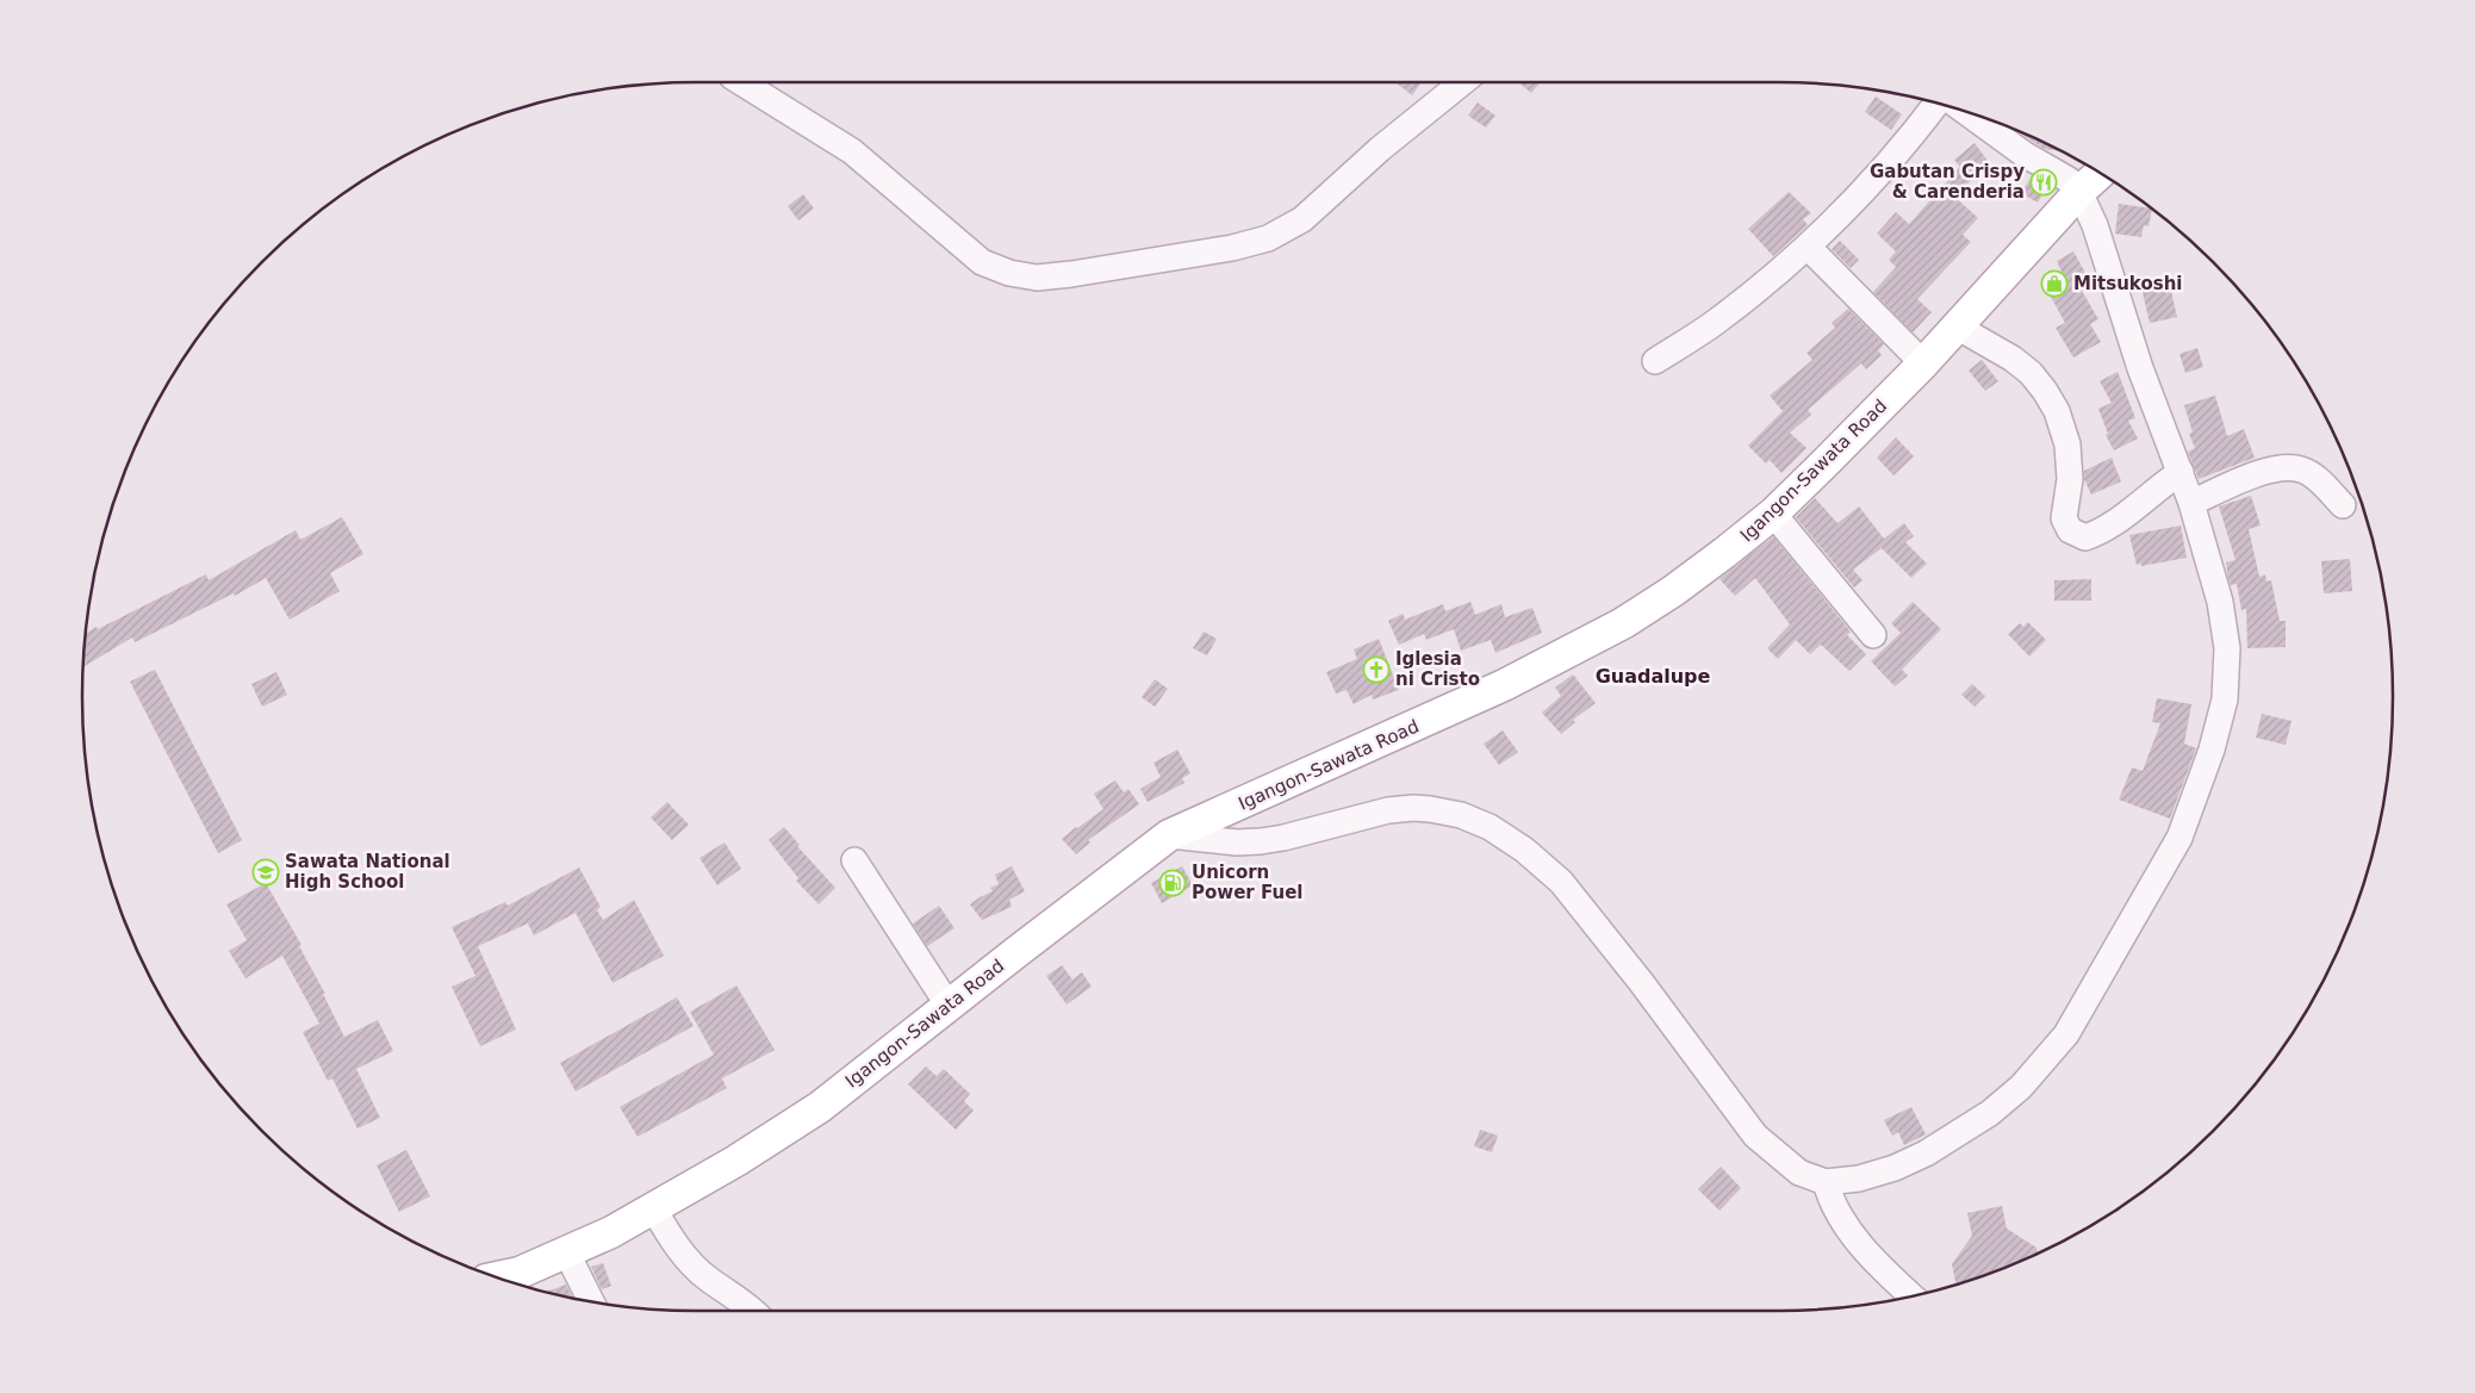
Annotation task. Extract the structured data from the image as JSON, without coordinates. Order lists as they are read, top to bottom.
{
  "streets": {
    "main road": ["Igangon-Sawata Road"]
  },
  "districts": ["Guadalupe"],
  "places": {
    "restaurant": ["Gabutan Crispy & Carenderia"],
    "shop": ["Mitsukoshi"],
    "church": ["Iglesia ni Cristo"],
    "school or university": ["Sawata National High School"],
    "fuel station": ["Unicorn Power Fuel"]
  }
}
